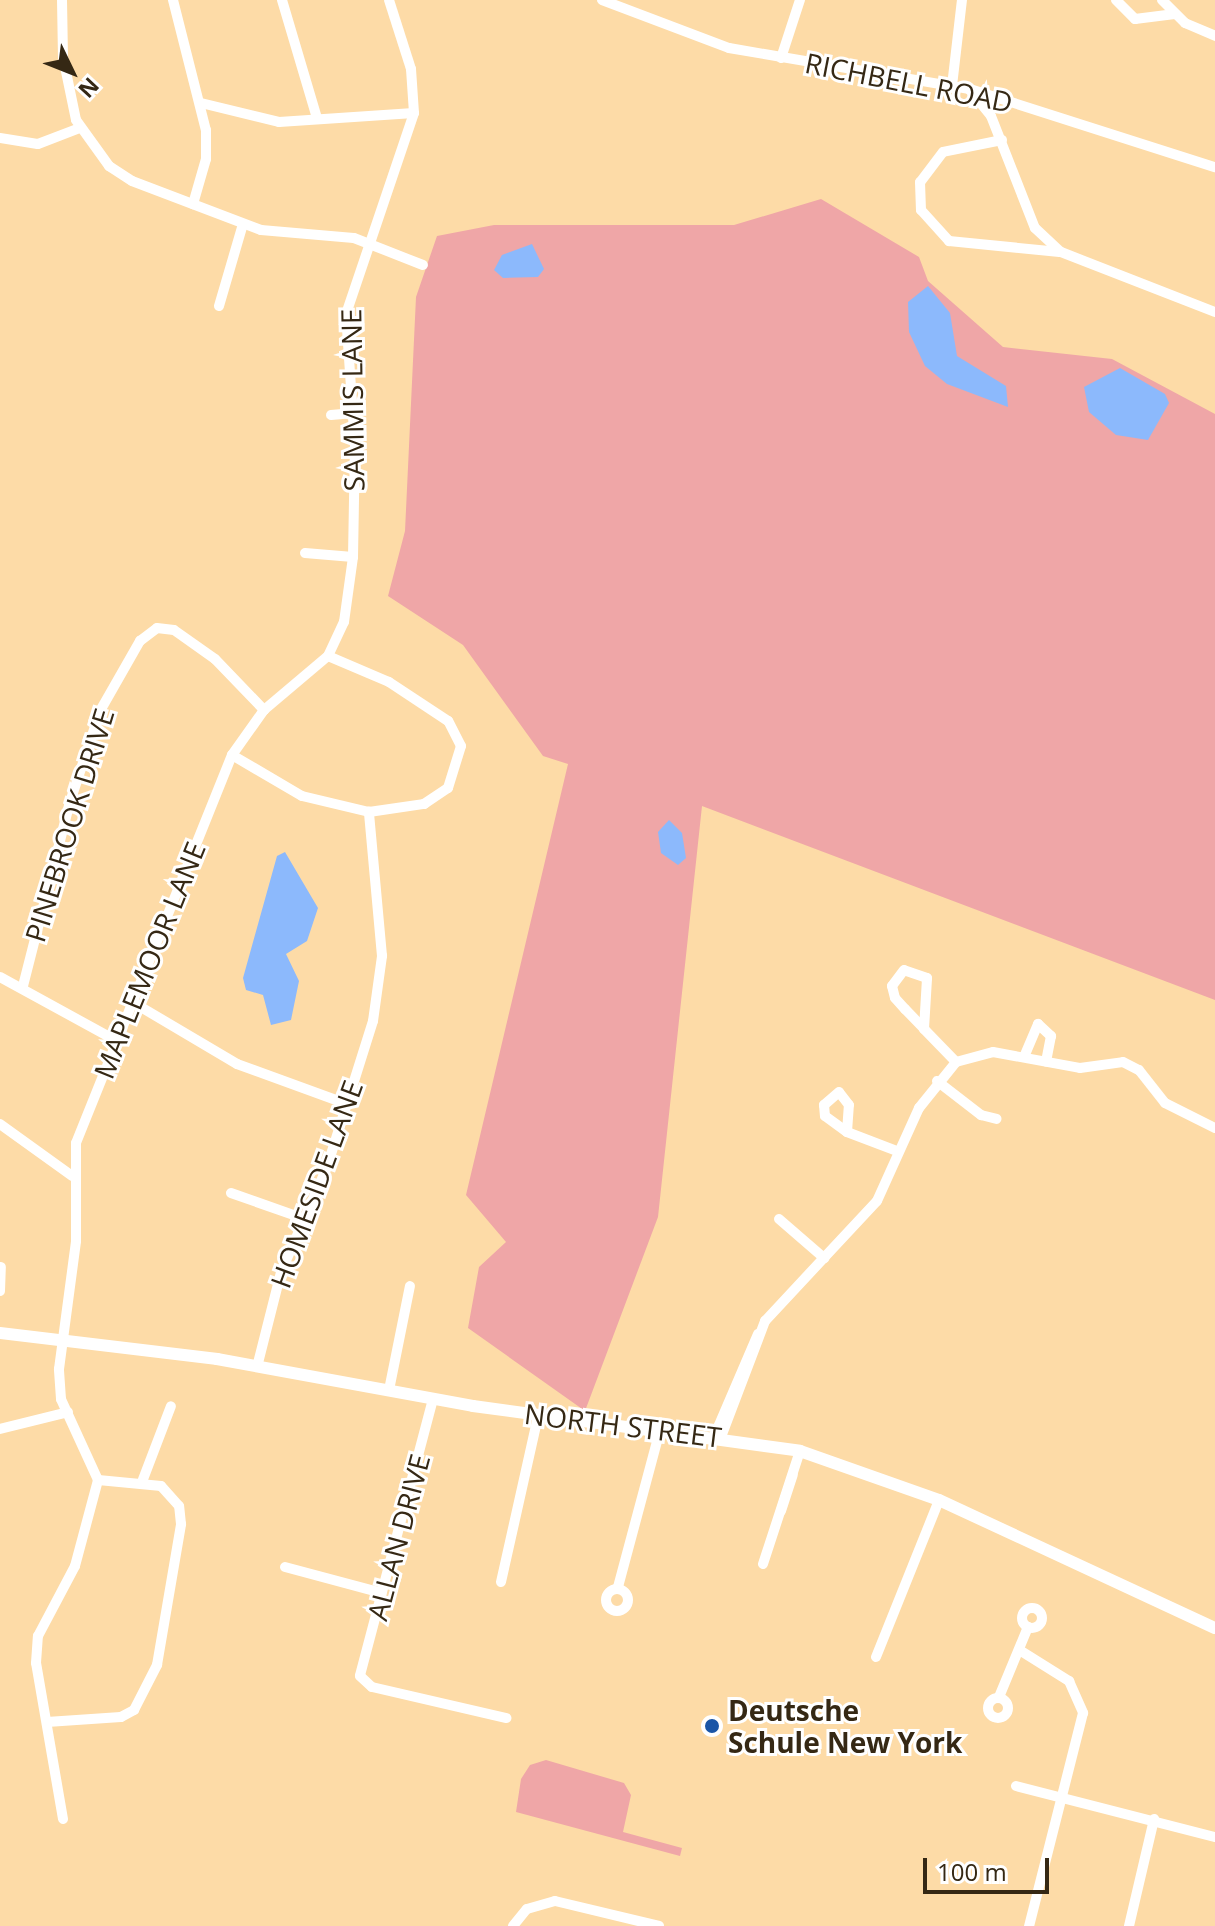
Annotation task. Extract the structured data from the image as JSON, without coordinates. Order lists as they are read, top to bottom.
{
  "streets": {
    "main road": ["NORTH STREET"],
    "street": [
      "RICHBELL ROAD",
      "SAMMIS LANE",
      "PINEBROOK DRIVE",
      "MAPLEMOOR LANE",
      "HOMESIDE LANE",
      "ALLAN DRIVE"
    ]
  },
  "crossings": [
    ["SAMMIS LANE", "MAPLEMOOR LANE"],
    ["PINEBROOK DRIVE", "MAPLEMOOR LANE"],
    ["MAPLEMOOR LANE", "NORTH STREET"],
    ["HOMESIDE LANE", "NORTH STREET"],
    ["NORTH STREET", "ALLAN DRIVE"]
  ],
  "places": ["Deutsche Schule New York"],
  "scale_bar": "100 m",
  "north": "bottom right"
}
